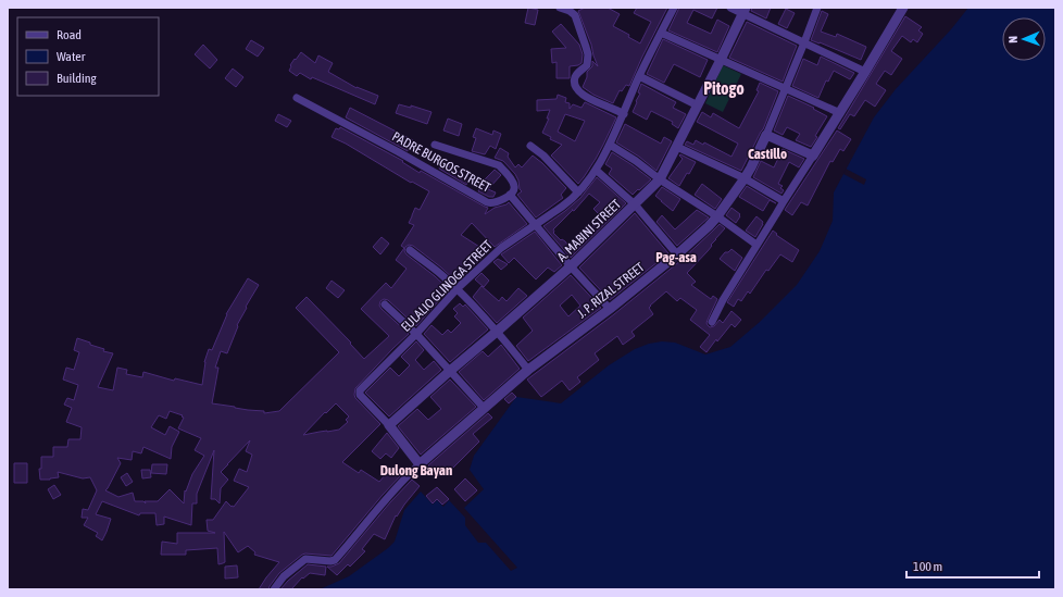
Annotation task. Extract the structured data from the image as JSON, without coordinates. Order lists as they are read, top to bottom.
{
  "streets": {
    "street": [
      "PADRE BURGOS STREET",
      "A. MABINI STREET",
      "EULALIO GLINOGA STREET",
      "J. P. RIZAL STREET"
    ]
  },
  "crossings": [
    ["A. MABINI STREET", "EULALIO GLINOGA STREET"]
  ],
  "districts": [
    "Pitogo",
    "Castillo",
    "Pag-asa",
    "Dulong Bayan"
  ],
  "legend": ["Road", "Water", "Building"],
  "scale_bar": "100 m",
  "north": "left"
}
